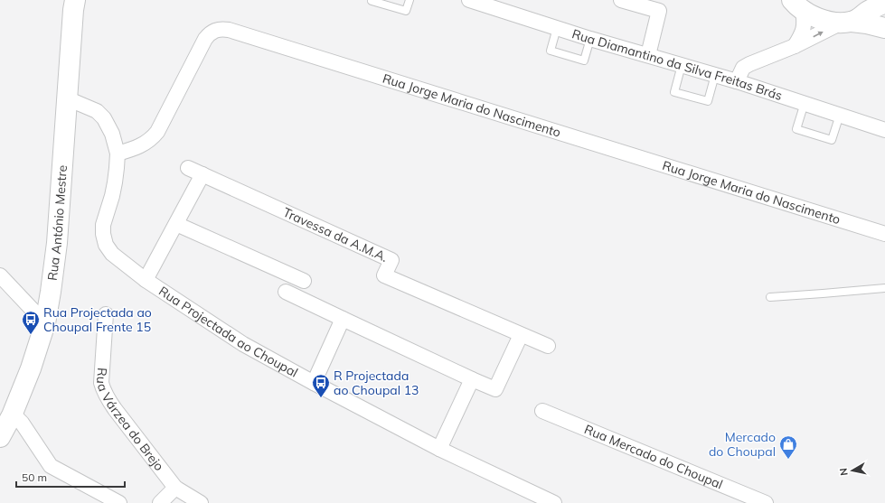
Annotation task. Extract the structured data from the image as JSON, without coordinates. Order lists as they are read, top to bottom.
{
  "streets": {
    "street": [
      "Rua Diamantino da Silva Freitas Brás",
      "Rua Jorge Maria do Nascimento",
      "Rua António Mestre",
      "Travessa da A.M.A.",
      "Rua Projectada ao Choupal",
      "Rua Várzea do Brejo",
      "Rua Mercado do Choupal"
    ]
  },
  "crossings": [
    ["Rua Jorge Maria do Nascimento", "Rua Projectada ao Choupal"],
    ["Rua António Mestre", "Rua Projectada ao Choupal"]
  ],
  "places": {
    "bus stop": ["Rua Projectada ao Choupal Frente 15", "R Projectada ao Choupal 13"],
    "shop": ["Mercado do Choupal"]
  },
  "scale_bar": "50 m",
  "north": "left"
}
